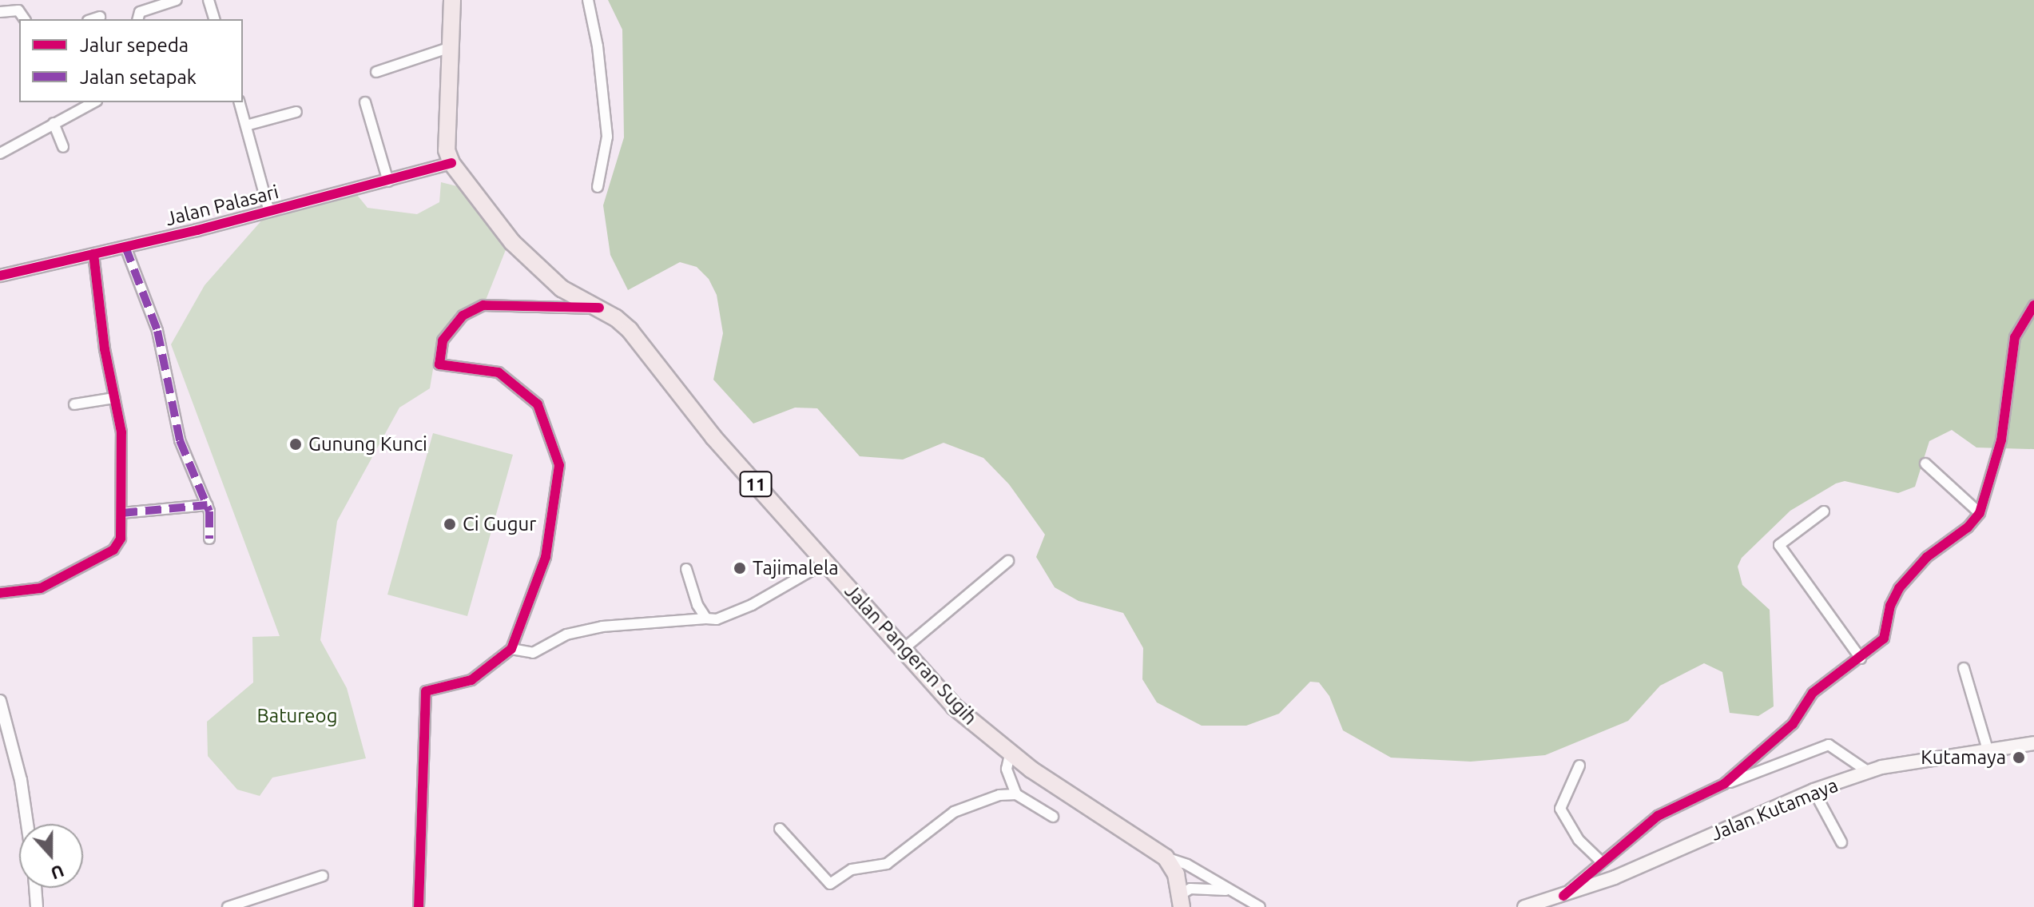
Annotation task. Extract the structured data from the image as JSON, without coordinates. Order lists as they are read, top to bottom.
{
  "streets": {
    "highway": ["11", "Jalan Pangeran Sugih"],
    "main road": ["Jalan Kutamaya"],
    "street": ["Jalan Palasari"]
  },
  "crossings": [
    ["Jalan Palasari", "Jalan Pangeran Sugih"]
  ],
  "parks": ["Batureog"],
  "places": [
    "Gunung Kunci",
    "Ci Gugur",
    "Tajimalela",
    "Kutamaya"
  ],
  "legend": ["Jalur sepeda", "Jalan setapak"],
  "north": "bottom"
}
